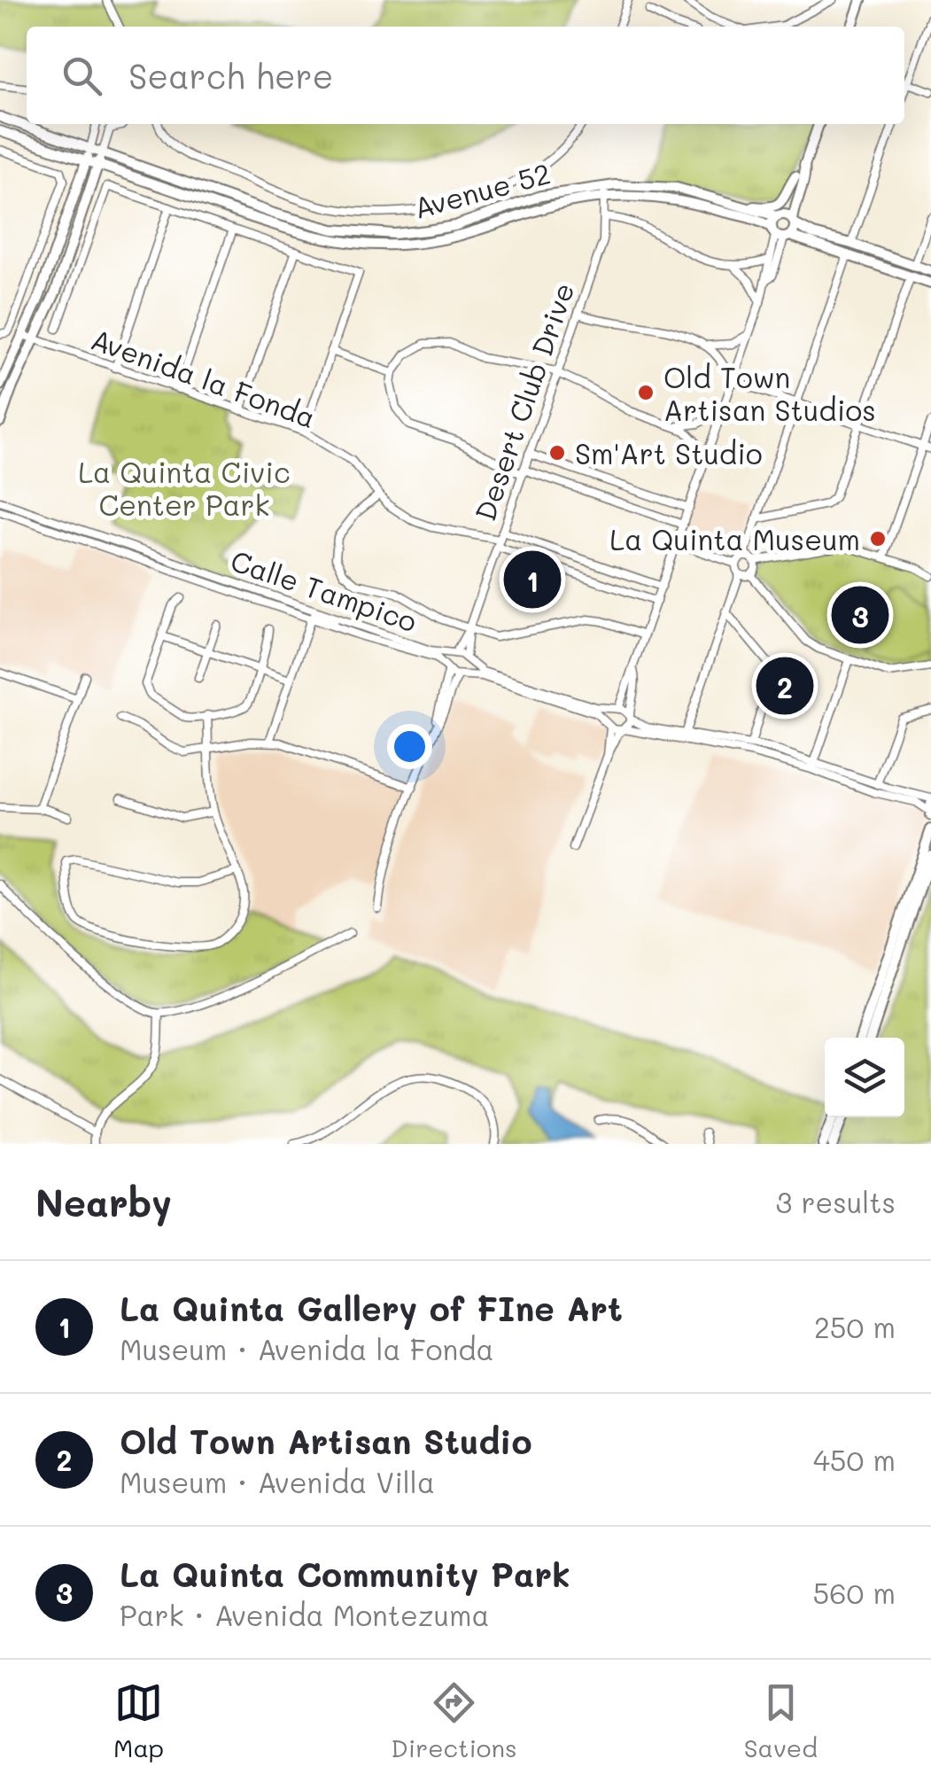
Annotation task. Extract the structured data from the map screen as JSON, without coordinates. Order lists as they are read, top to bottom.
{
  "streets": {
    "main road": ["Avenue 52"],
    "street": ["Avenida la Fonda", "Desert Club Drive", "Calle Tampico"]
  },
  "crossings": [
    ["Avenue 52", "Desert Club Drive"],
    ["Avenida la Fonda", "Desert Club Drive"],
    ["Desert Club Drive", "Calle Tampico"]
  ],
  "parks": ["La Quinta Civic Center Park"],
  "places": ["Old Town Artisan Studios", "Sm'Art Studio", "La Quinta Museum"],
  "page": {
    "search": "Search here",
    "pins": ["1", "3", "2"],
    "heading": ["Nearby", "3 results"],
    "list": [
      {
        "mark": "1",
        "name": "La Quinta Gallery of FIne Art",
        "note": "Museum · Avenida la Fonda",
        "value": "250 m"
      },
      {
        "mark": "2",
        "name": "Old Town Artisan Studio",
        "note": "Museum · Avenida Villa",
        "value": "450 m"
      },
      {
        "mark": "3",
        "name": "La Quinta Community Park",
        "note": "Park · Avenida Montezuma",
        "value": "560 m"
      }
    ],
    "nav": ["Map", "Directions", "Saved"]
  }
}
